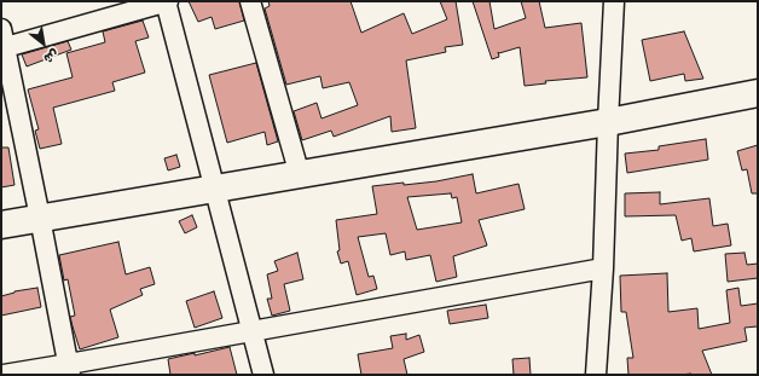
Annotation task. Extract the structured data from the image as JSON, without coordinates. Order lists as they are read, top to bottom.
{
  "north": "bottom right"
}
